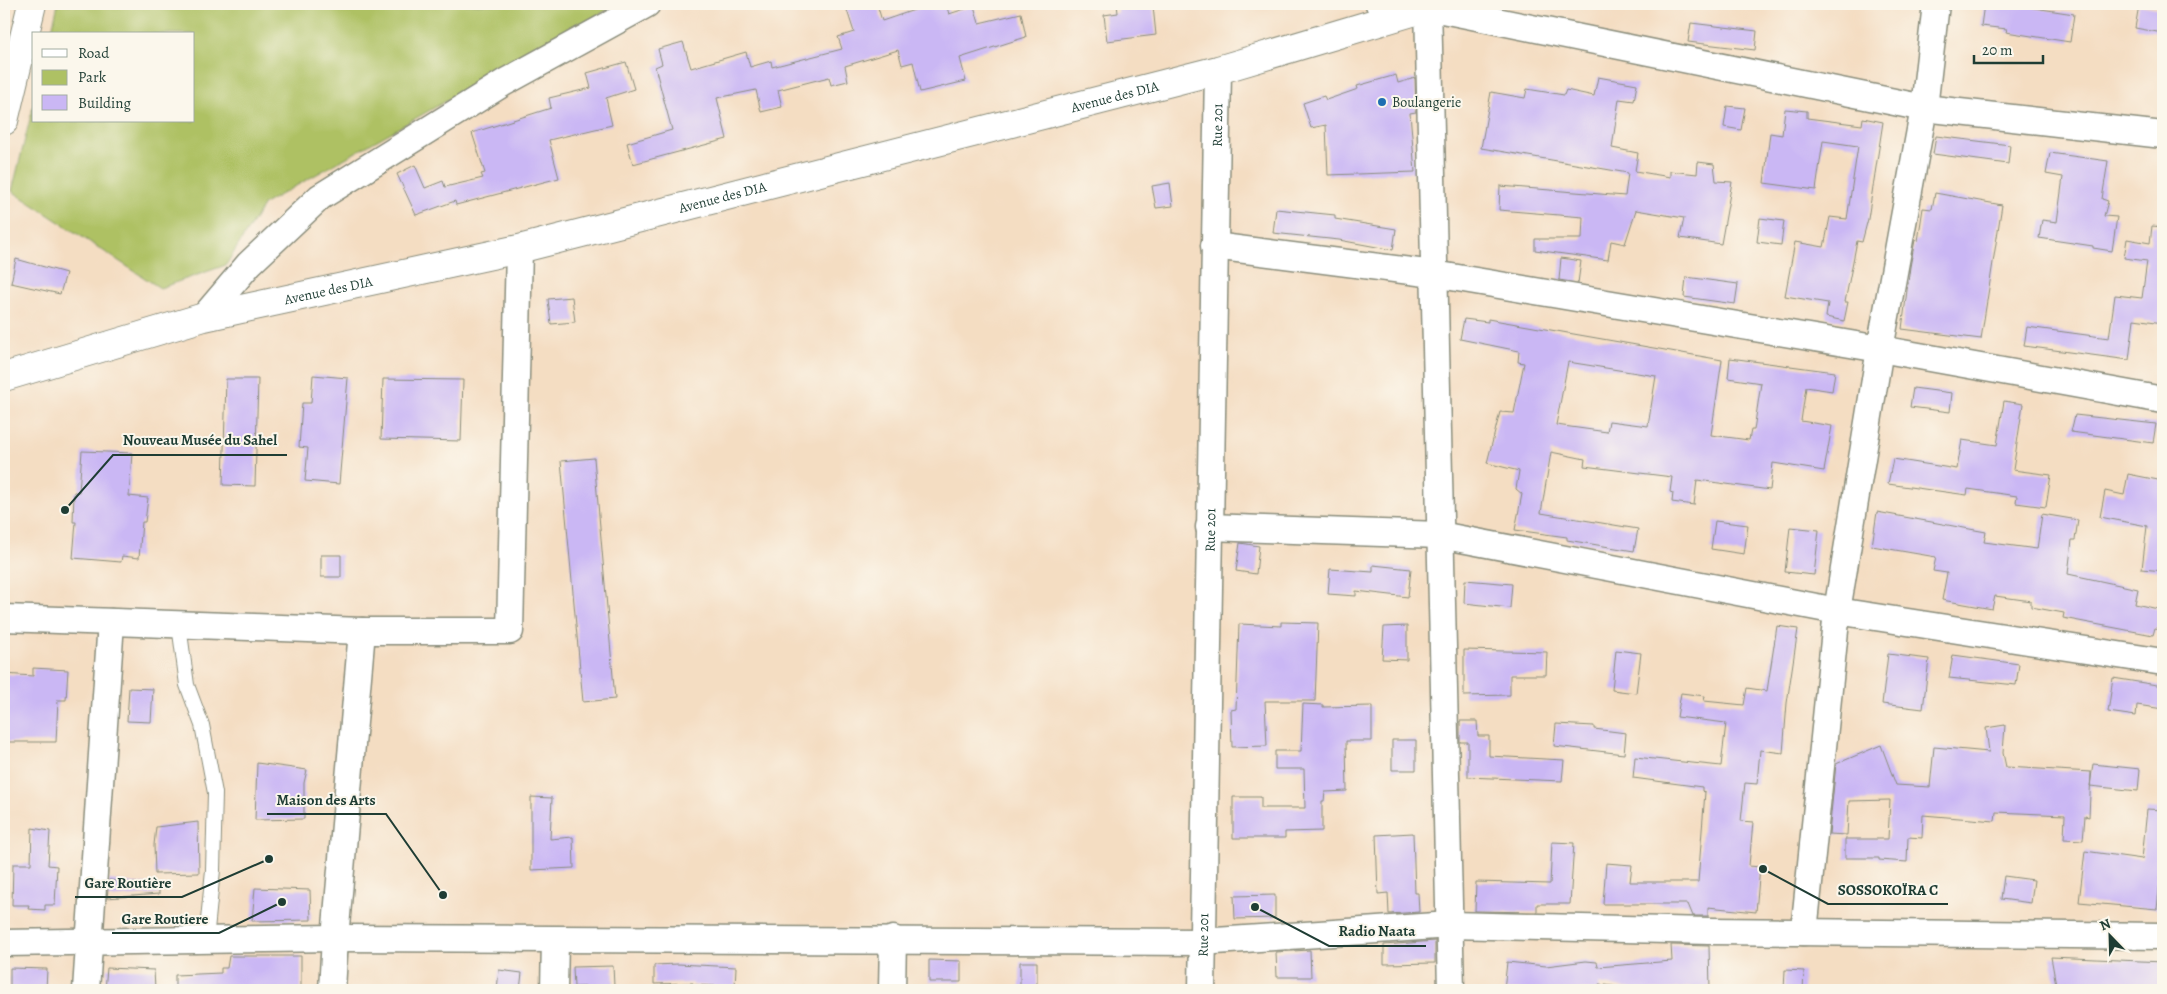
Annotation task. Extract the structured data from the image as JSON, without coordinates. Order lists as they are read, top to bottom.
{
  "streets": {
    "street": ["Avenue des DIA", "Rue 201"]
  },
  "crossings": [
    ["Avenue des DIA", "Rue 201"]
  ],
  "places": [
    "Boulangerie",
    "Nouveau Musée du Sahel",
    "Gare Routière",
    "SOSSOKOÏRA C",
    "Maison des Arts",
    "Gare Routiere",
    "Radio Naata"
  ],
  "legend": ["Road", "Park", "Building"],
  "scale_bar": "20 m",
  "north": "top left"
}
